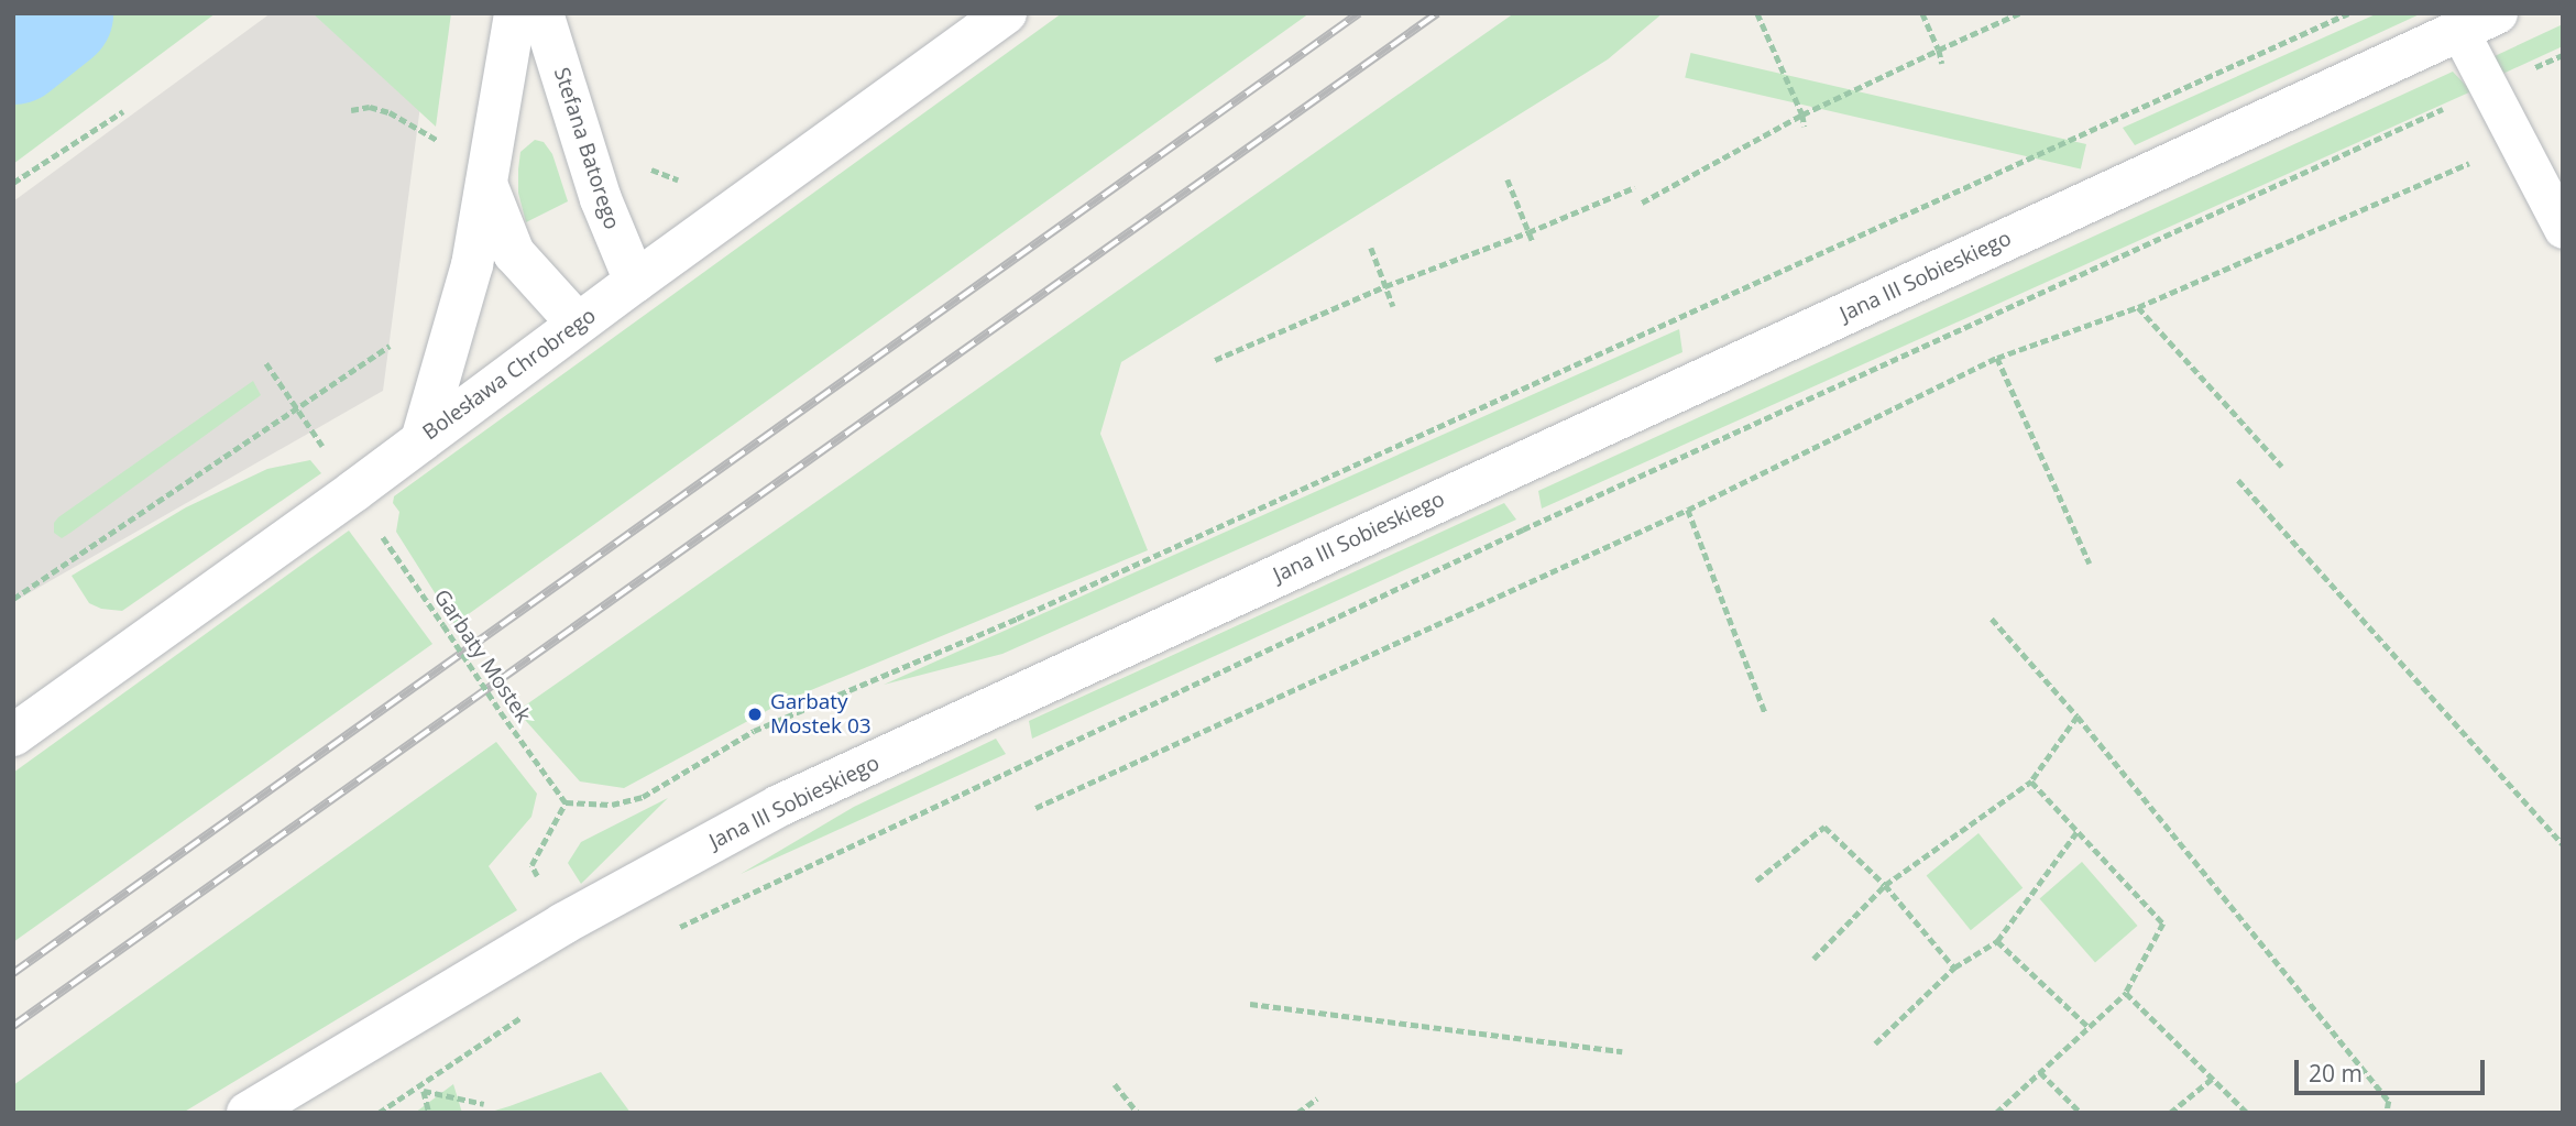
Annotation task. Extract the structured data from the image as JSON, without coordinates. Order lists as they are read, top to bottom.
{
  "streets": {
    "street": ["Stefana Batorego", "Jana III Sobieskiego", "Bolesława Chrobrego"],
    "path": ["Garbaty Mostek"]
  },
  "crossings": [
    ["Stefana Batorego", "Bolesława Chrobrego"]
  ],
  "places": ["Garbaty Mostek 03"],
  "scale_bar": "20 m"
}
